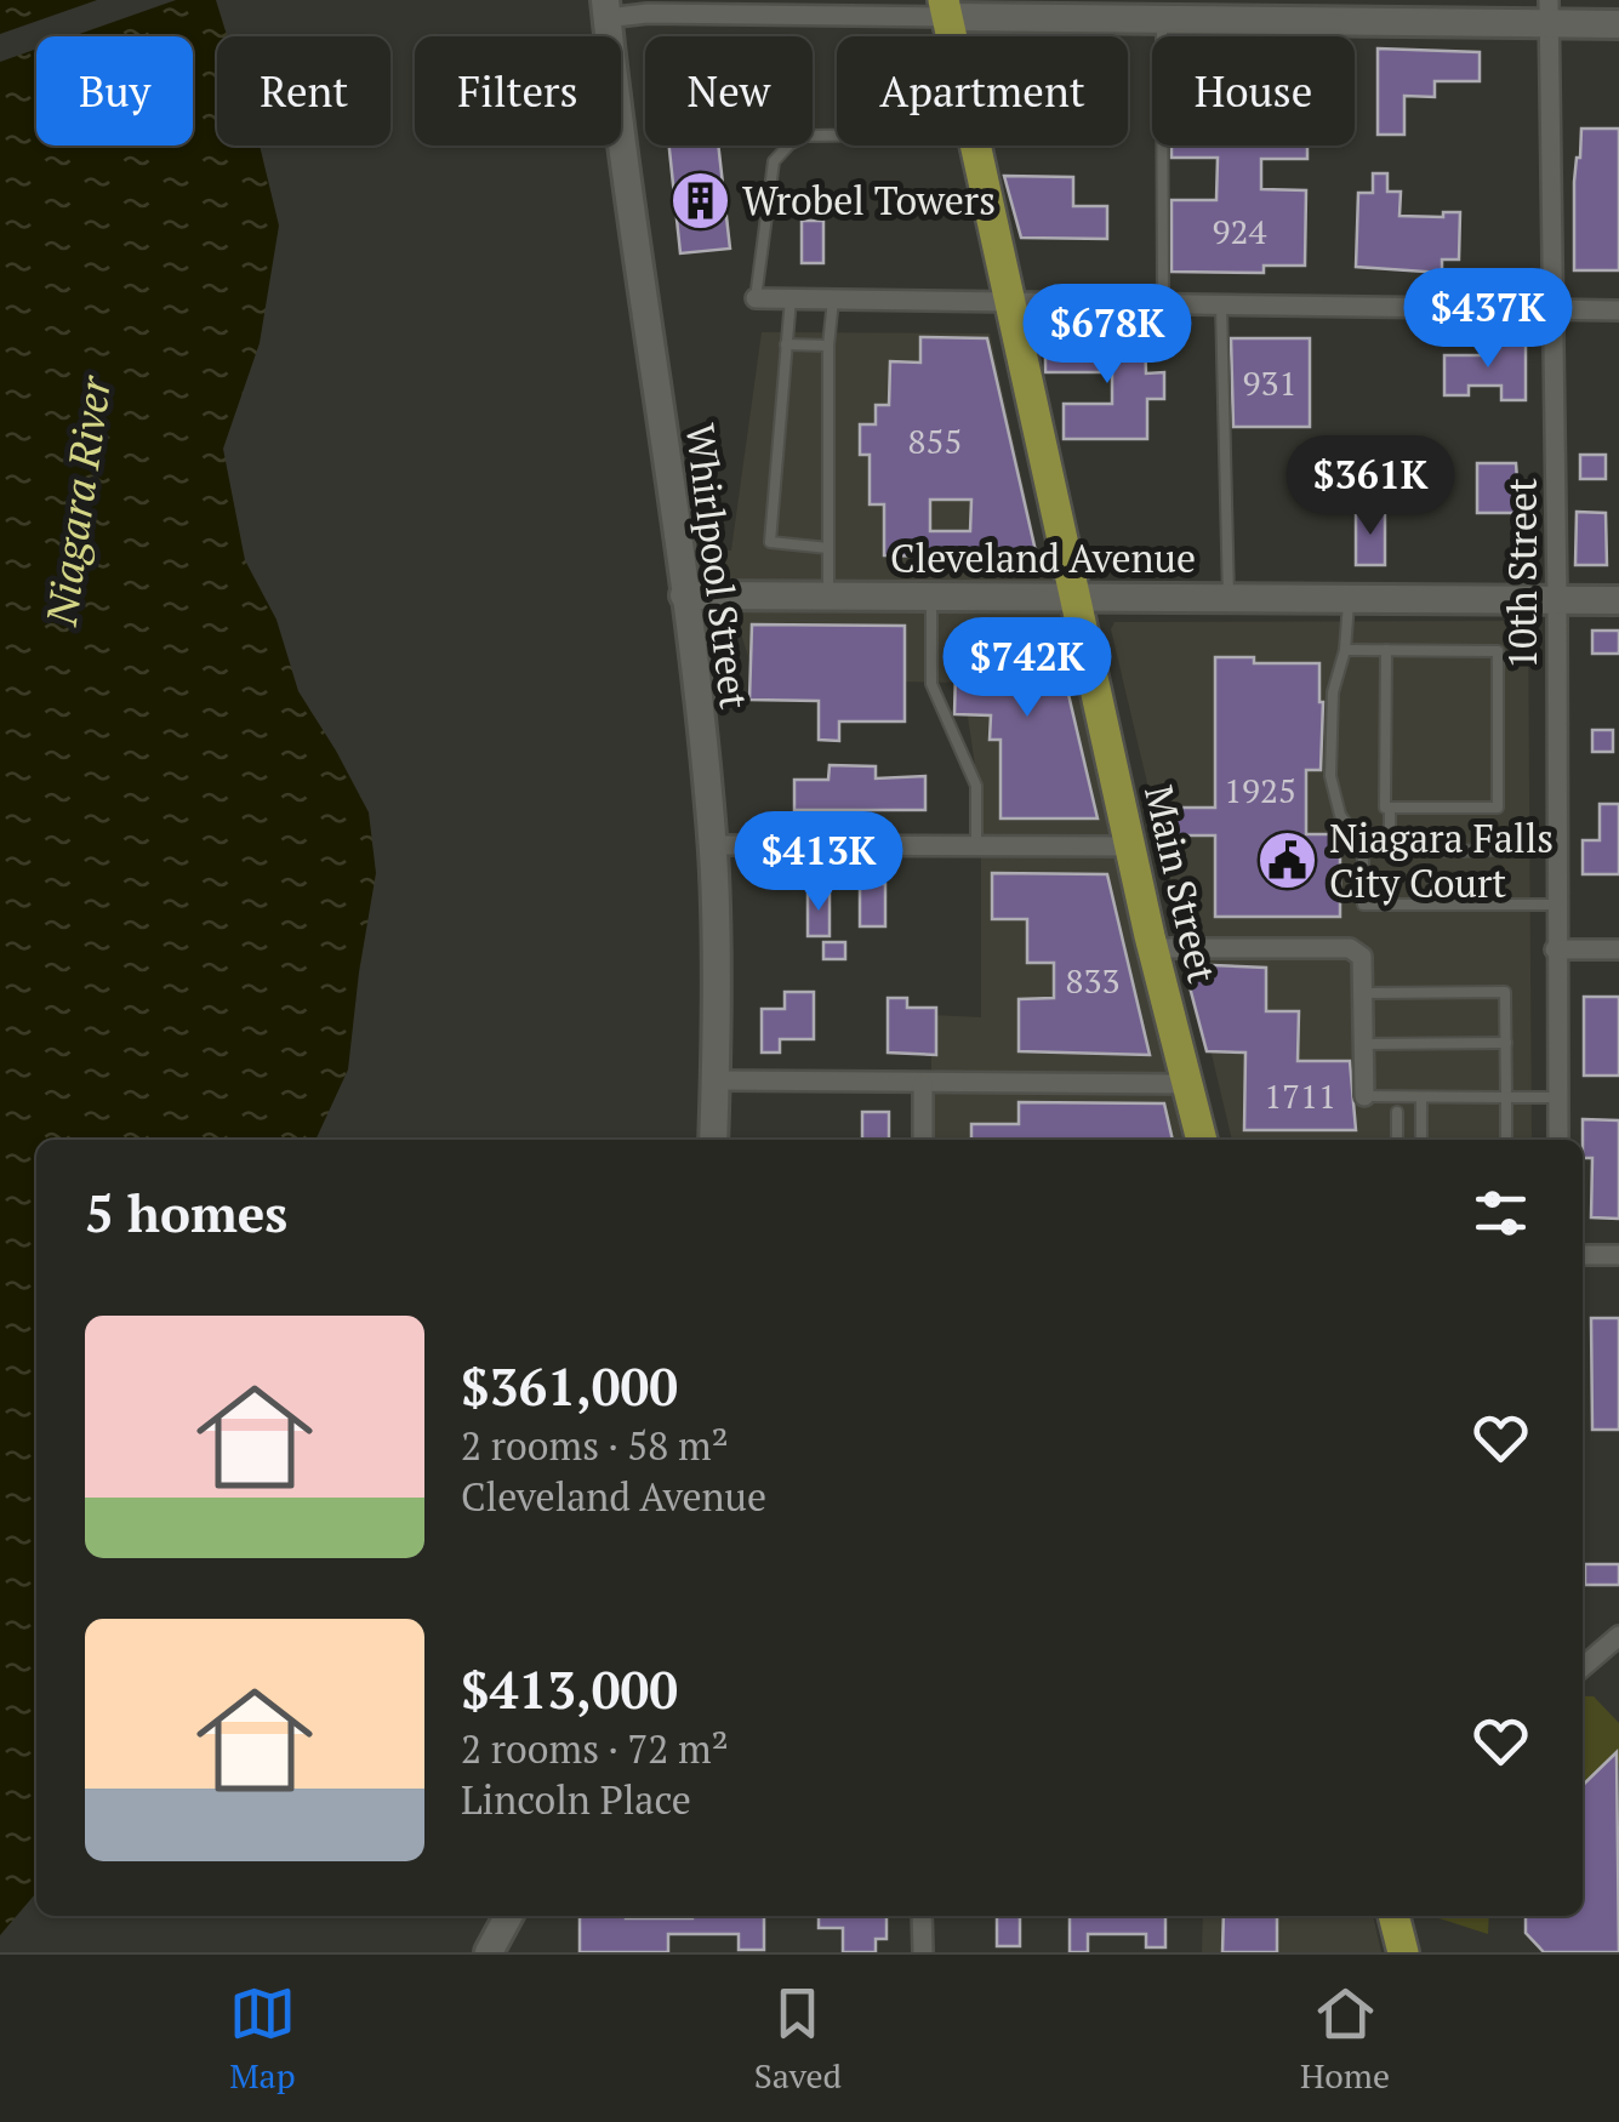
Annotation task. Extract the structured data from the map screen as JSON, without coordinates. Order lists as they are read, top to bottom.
{
  "streets": {
    "main road": ["Cleveland Avenue", "Whirlpool Street", "Main Street"],
    "street": ["10th Street"]
  },
  "crossings": [
    ["Cleveland Avenue", "Whirlpool Street"],
    ["Cleveland Avenue", "10th Street"],
    ["Cleveland Avenue", "Main Street"]
  ],
  "water": ["Niagara River"],
  "places": {
    "building": ["Wrobel Towers"],
    "public building": ["Niagara Falls City Court"]
  },
  "house_numbers": [
    "924",
    "931",
    "855",
    "1925",
    "833",
    "1711"
  ],
  "page": {
    "chip": [
      "Buy",
      "Rent",
      "Filters",
      "New",
      "Apartment",
      "House"
    ],
    "price": [
      "$437K",
      "$678K",
      "$361K",
      "$742K",
      "$413K"
    ],
    "heading": "5 homes",
    "list": [
      {
        "name": "$361,000",
        "note": "2 rooms · 58 m² · Cleveland Avenue"
      },
      {
        "name": "$413,000",
        "note": "2 rooms · 72 m² · Lincoln Place"
      }
    ],
    "tabs": ["Map", "Saved", "Home"]
  }
}
